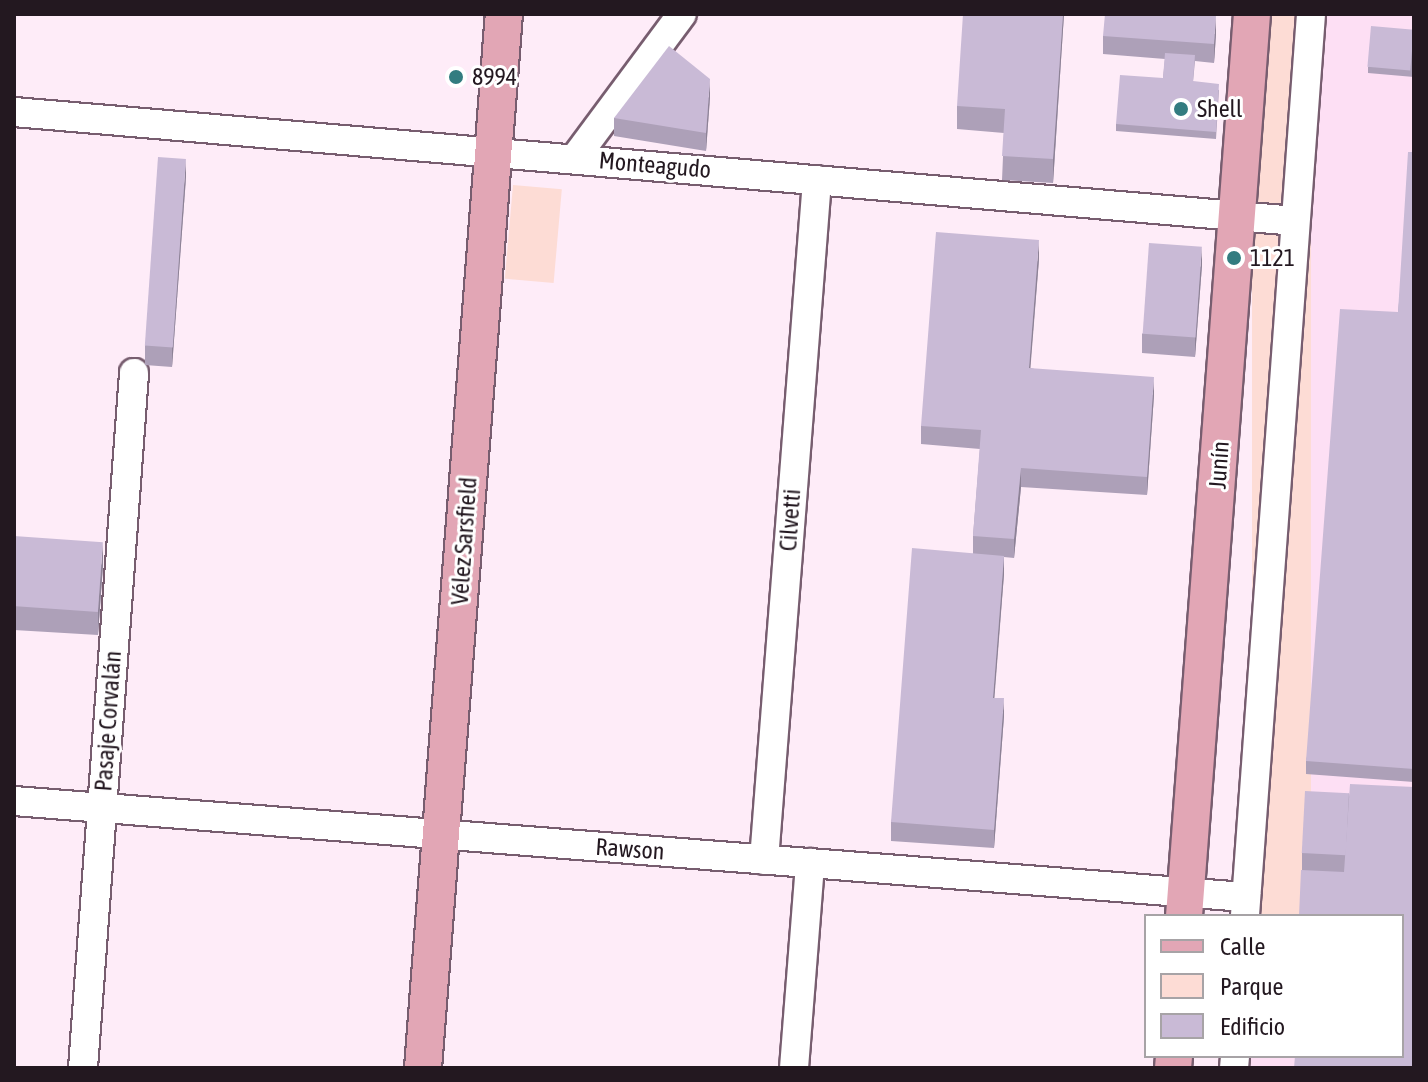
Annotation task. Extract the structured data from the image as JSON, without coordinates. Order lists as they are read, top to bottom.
{
  "streets": {
    "main road": ["Junín", "Vélez Sarsfield"],
    "street": [
      "Monteagudo",
      "Cilvetti",
      "Pasaje Corvalán",
      "Rawson"
    ]
  },
  "crossings": [
    ["Monteagudo", "Junín"],
    ["Monteagudo", "Cilvetti"],
    ["Monteagudo", "Vélez Sarsfield"],
    ["Junín", "Rawson"],
    ["Cilvetti", "Rawson"],
    ["Vélez Sarsfield", "Rawson"],
    ["Pasaje Corvalán", "Rawson"]
  ],
  "places": ["8994", "Shell", "1121"],
  "legend": ["Calle", "Parque", "Edificio"]
}
